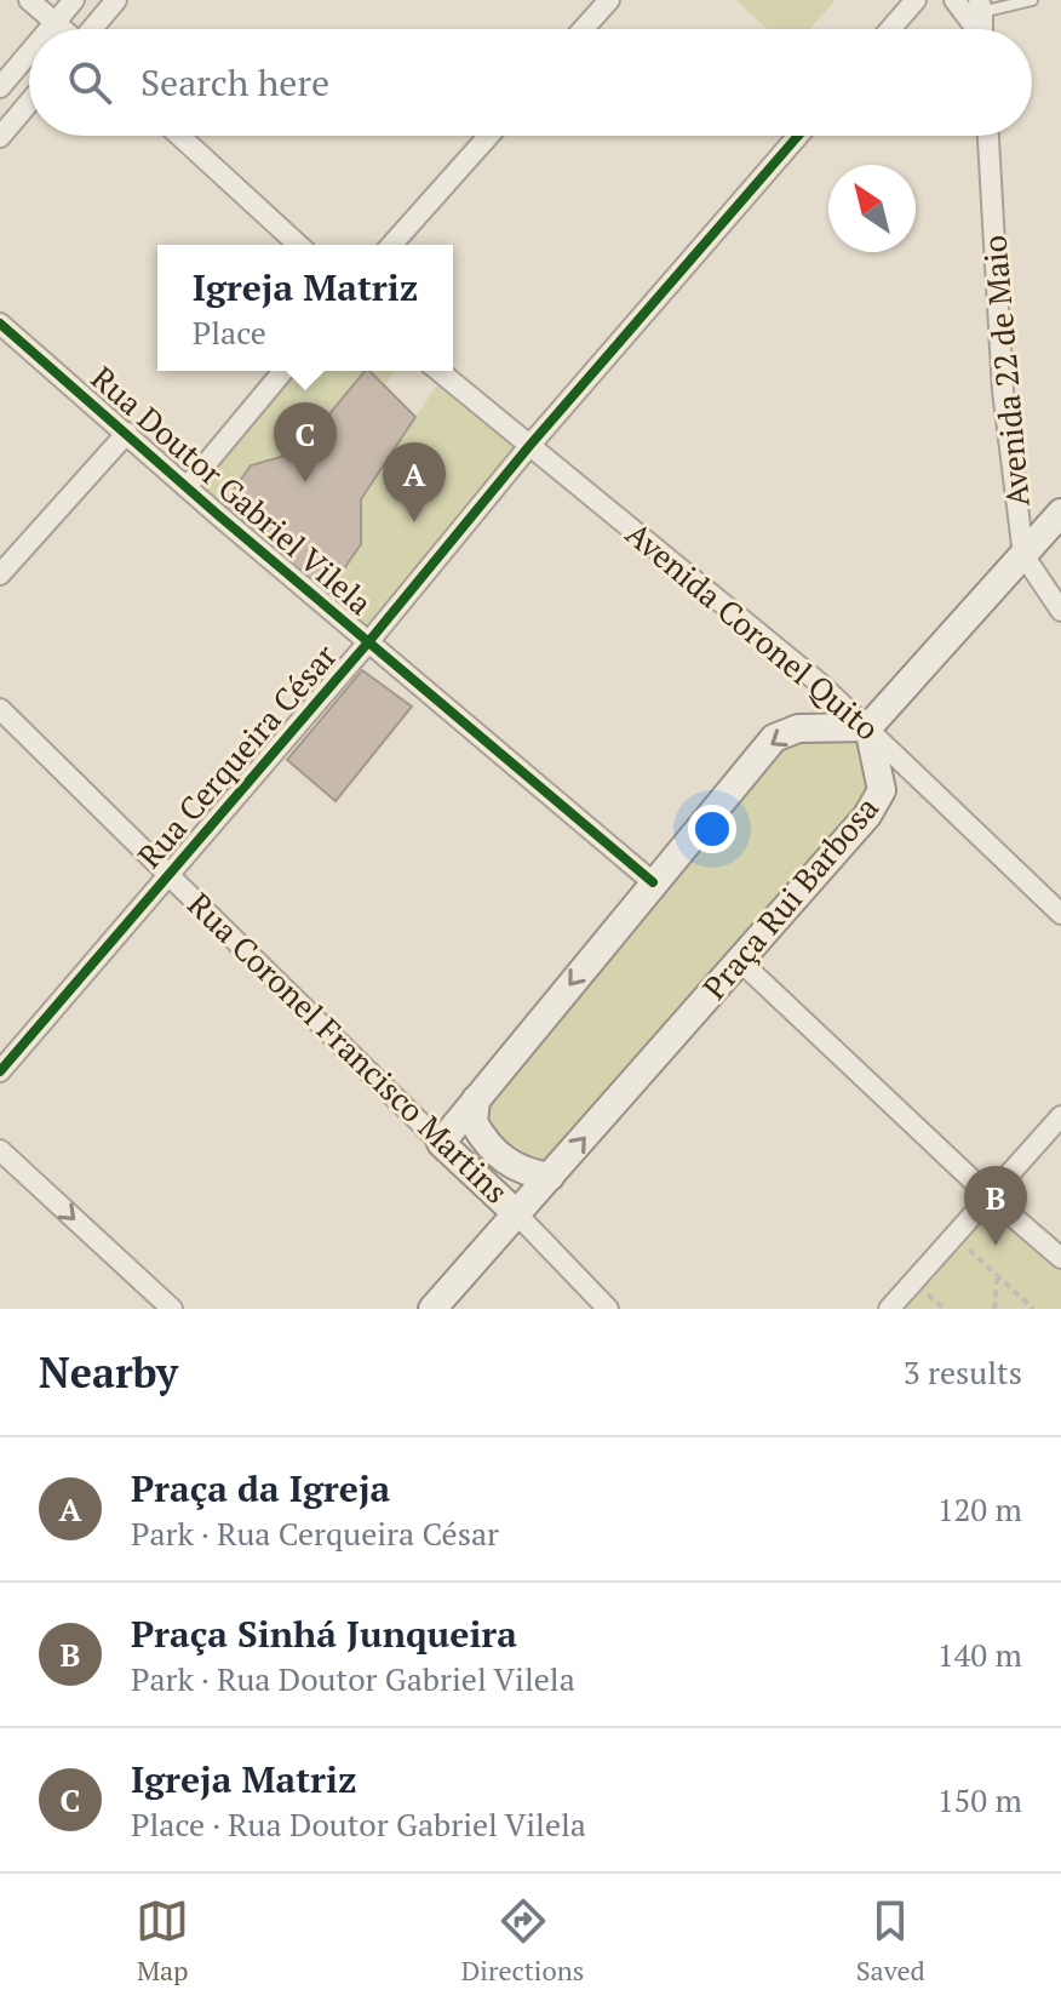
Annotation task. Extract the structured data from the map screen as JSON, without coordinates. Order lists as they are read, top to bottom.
{
  "streets": {
    "main road": ["Praça Rui Barbosa", "Rua Coronel Francisco Martins"],
    "street": [
      "Avenida 22 de Maio",
      "Rua Doutor Gabriel Vilela",
      "Avenida Coronel Quito",
      "Rua Cerqueira César"
    ]
  },
  "crossings": [
    ["Rua Doutor Gabriel Vilela", "Rua Cerqueira César"],
    ["Avenida Coronel Quito", "Rua Cerqueira César"],
    ["Avenida Coronel Quito", "Praça Rui Barbosa"],
    ["Rua Cerqueira César", "Rua Coronel Francisco Martins"],
    ["Praça Rui Barbosa", "Rua Coronel Francisco Martins"]
  ],
  "north": "top left",
  "page": {
    "search": "Search here",
    "popup": ["Igreja Matriz", "Place"],
    "pins": ["C", "A", "B"],
    "heading": ["Nearby", "3 results"],
    "list": [
      {
        "mark": "A",
        "name": "Praça da Igreja",
        "note": "Park · Rua Cerqueira César",
        "value": "120 m"
      },
      {
        "mark": "B",
        "name": "Praça Sinhá Junqueira",
        "note": "Park · Rua Doutor Gabriel Vilela",
        "value": "140 m"
      },
      {
        "mark": "C",
        "name": "Igreja Matriz",
        "note": "Place · Rua Doutor Gabriel Vilela",
        "value": "150 m"
      }
    ],
    "nav": ["Map", "Directions", "Saved"]
  }
}
